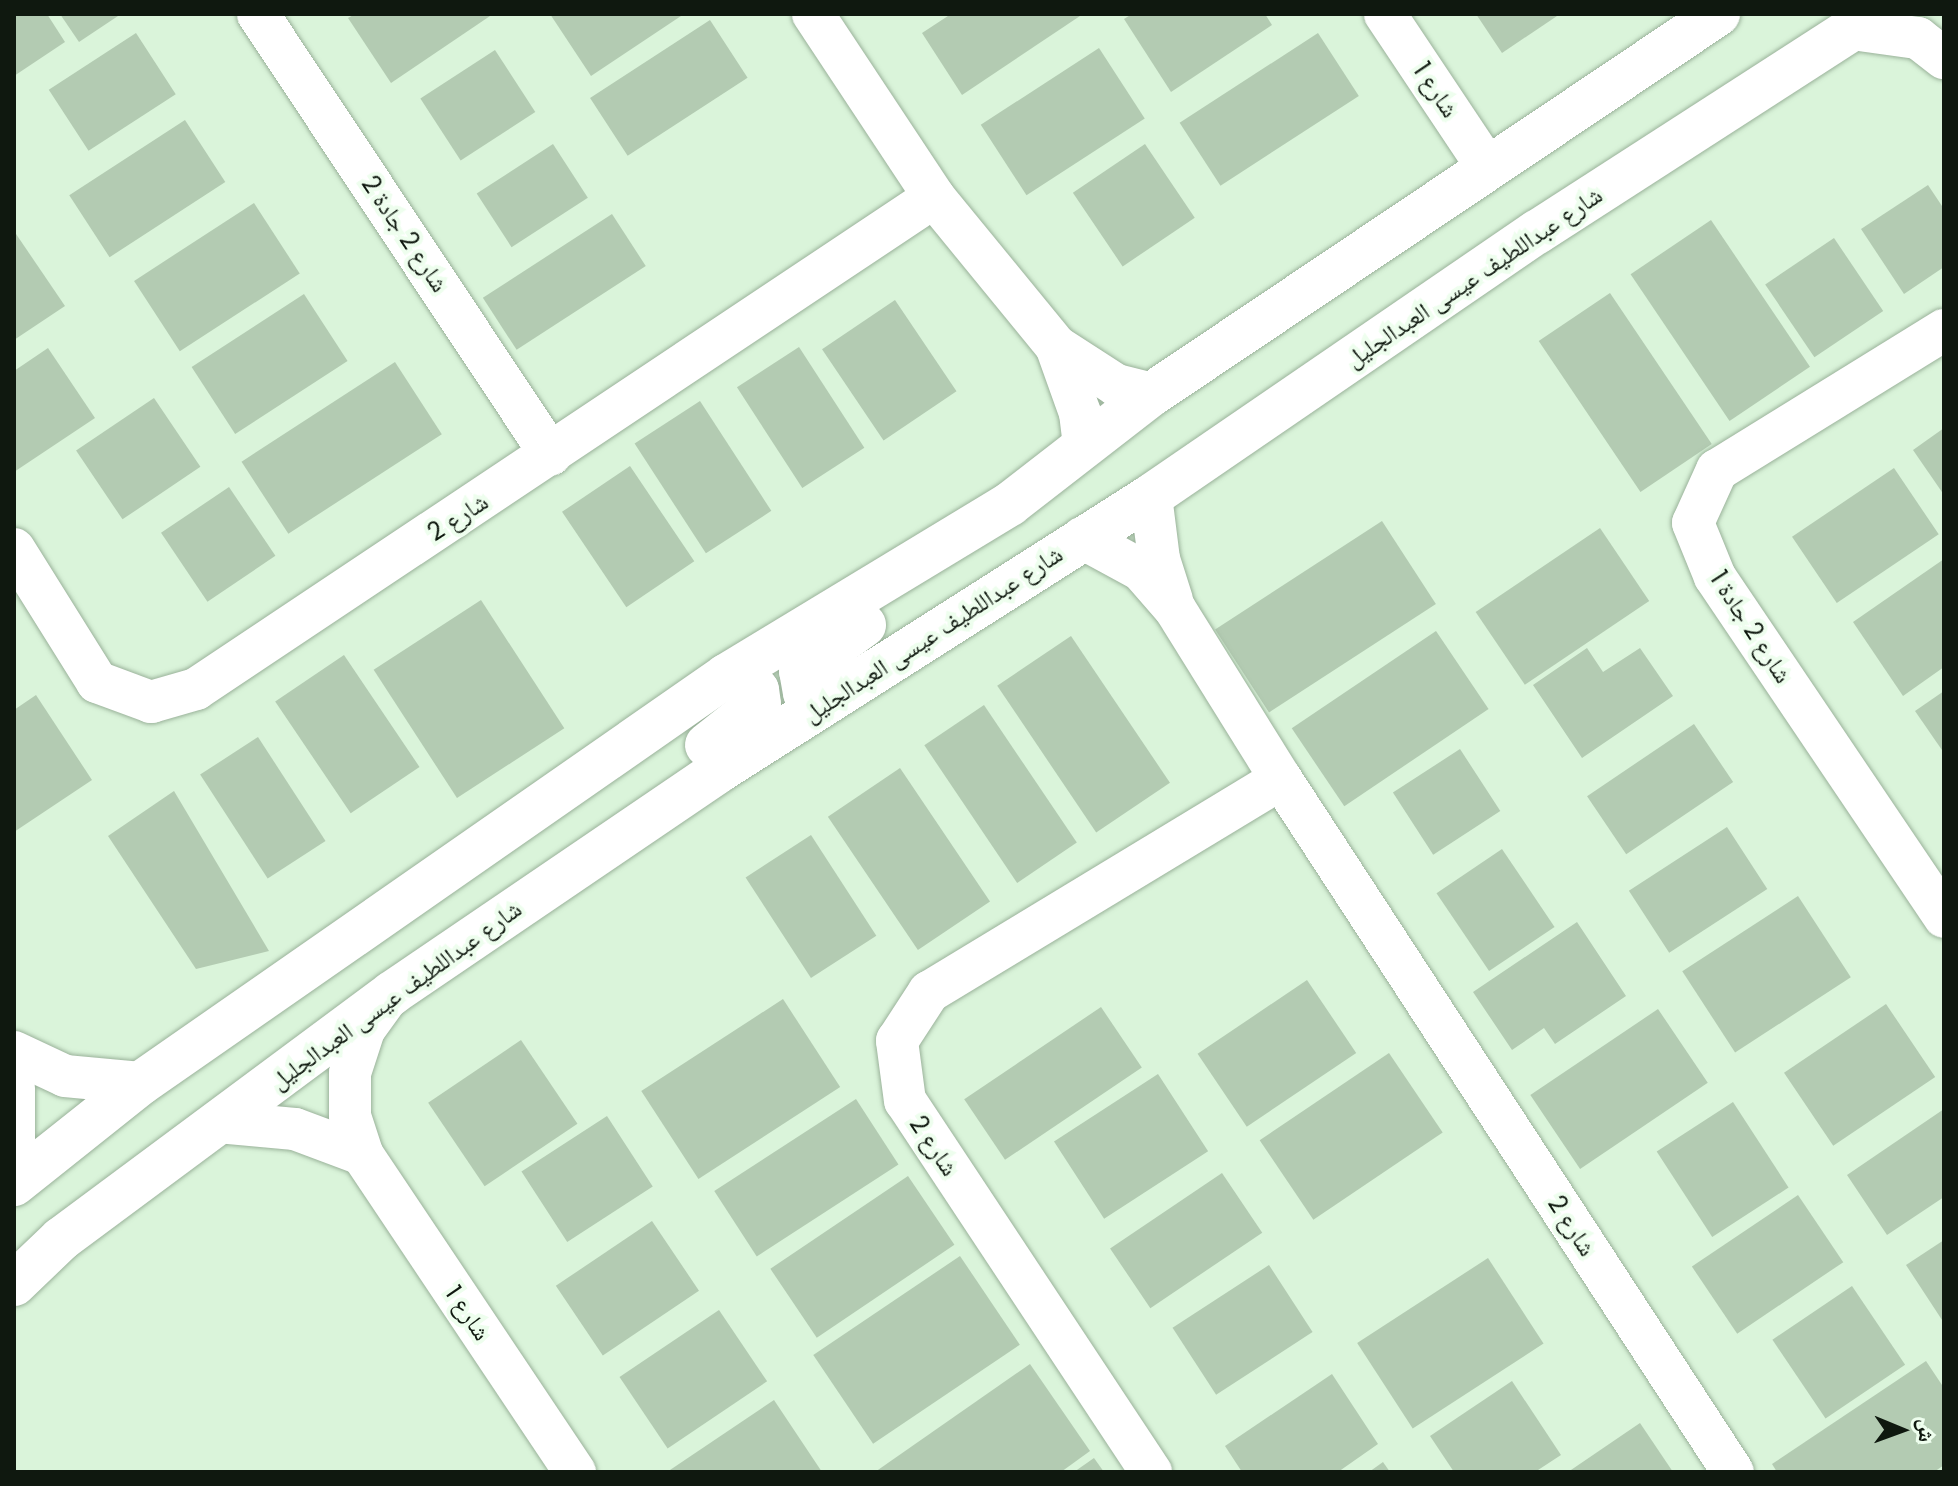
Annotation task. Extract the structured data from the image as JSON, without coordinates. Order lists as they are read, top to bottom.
{
  "streets": {
    "street": [
      "شارع 1",
      "شارع 2 جادة 2",
      "شارع عبداللطيف عيسى العبدالجليل",
      "شارع 2",
      "شارع 2 جادة 1"
    ]
  },
  "crossings": [
    ["شارع 1", "شارع عبداللطيف عيسى العبدالجليل"],
    ["شارع 2 جادة 2", "شارع 2"],
    ["شارع عبداللطيف عيسى العبدالجليل", "شارع 2"]
  ],
  "north": "right"
}
